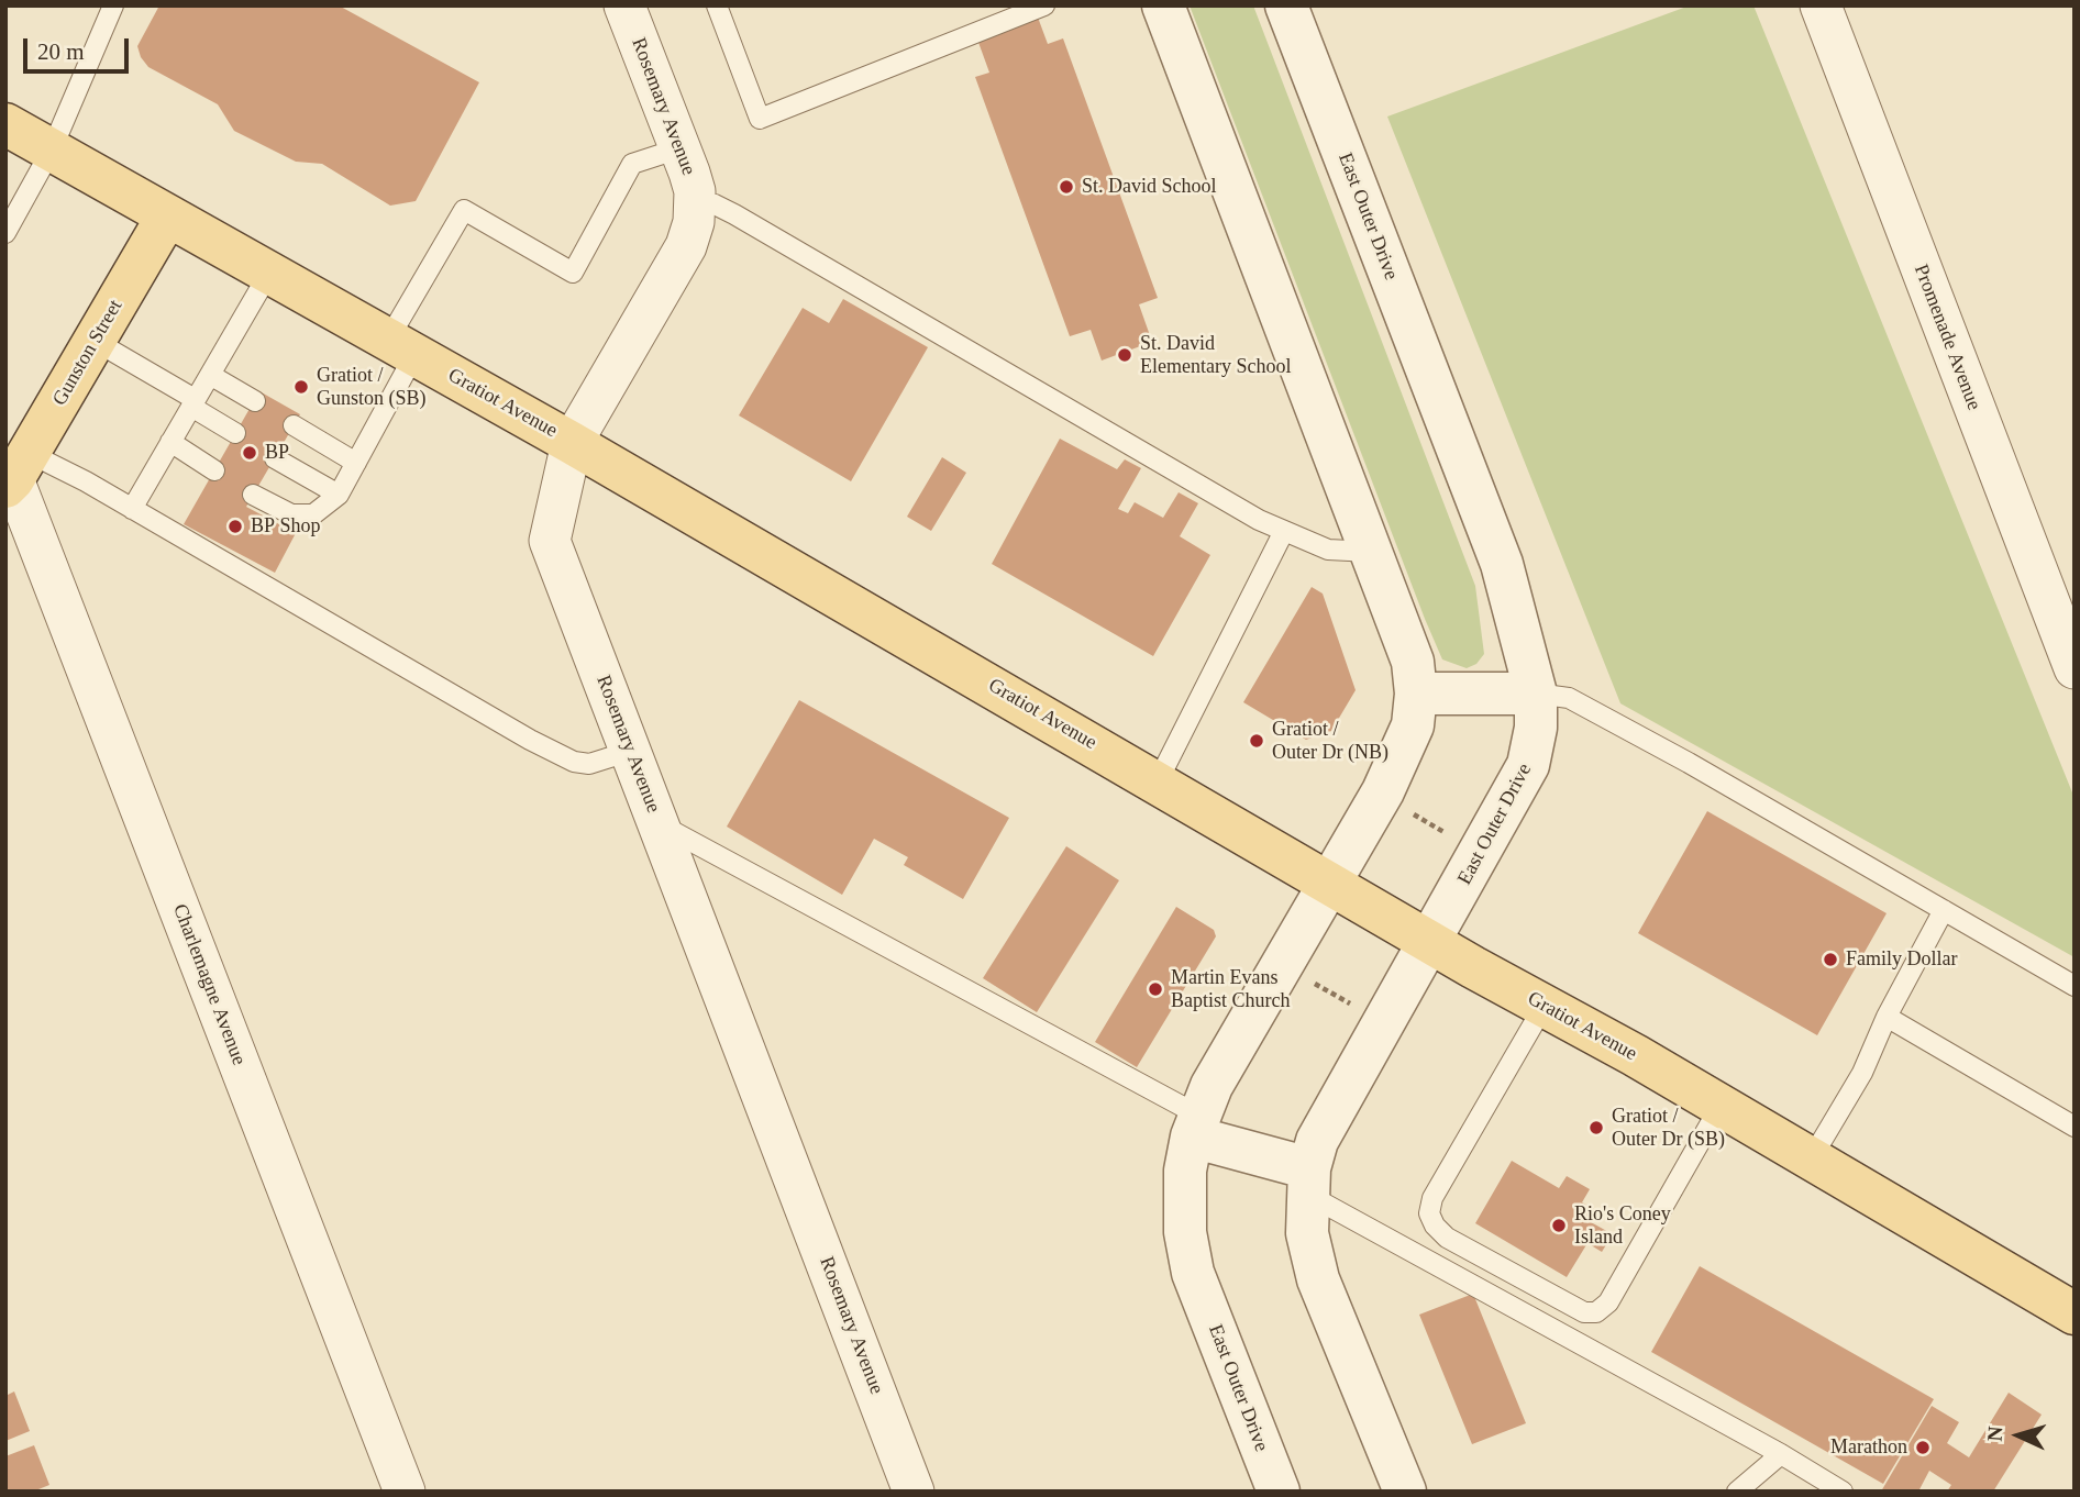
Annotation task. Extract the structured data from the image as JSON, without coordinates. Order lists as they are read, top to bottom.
{
  "streets": {
    "main road": ["Gunston Street", "Gratiot Avenue"],
    "street": [
      "Rosemary Avenue",
      "East Outer Drive",
      "Promenade Avenue",
      "Charlemagne Avenue"
    ]
  },
  "crossings": [
    ["Rosemary Avenue", "Gratiot Avenue"],
    ["East Outer Drive", "Gratiot Avenue"],
    ["Gunston Street", "Gratiot Avenue"],
    ["Gunston Street", "Charlemagne Avenue"]
  ],
  "places": [
    "St. David School",
    "St. David Elementary School",
    "Gratiot / Gunston (SB)",
    "BP",
    "BP Shop",
    "Gratiot / Outer Dr (NB)",
    "Family Dollar",
    "Martin Evans Baptist Church",
    "Gratiot / Outer Dr (SB)",
    "Rio's Coney Island",
    "Marathon"
  ],
  "scale_bar": "20 m",
  "north": "left"
}
